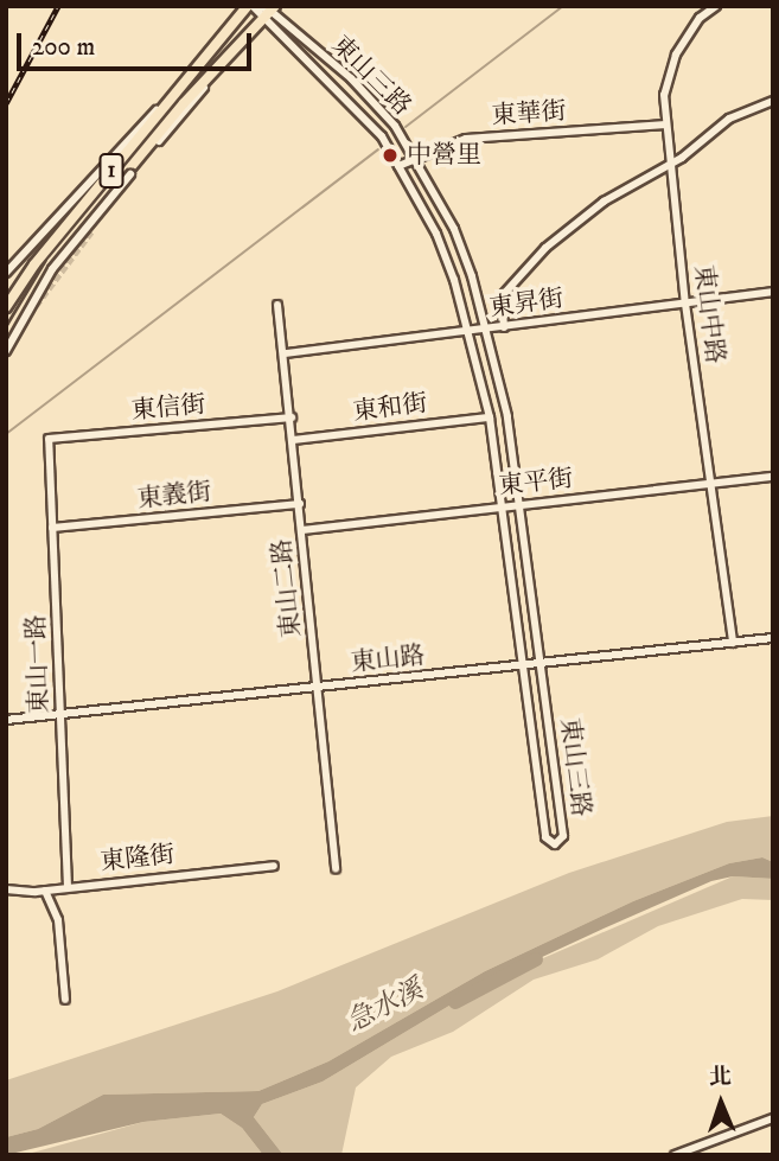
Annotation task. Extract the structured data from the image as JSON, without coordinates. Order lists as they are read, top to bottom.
{
  "streets": {
    "main road": ["1"],
    "street": [
      "東山三路",
      "東華街",
      "東昇街",
      "東山中路",
      "東信街",
      "東和街",
      "東平街",
      "東義街",
      "東山二路",
      "東山路",
      "東山一路",
      "東隆街"
    ]
  },
  "crossings": [
    ["東山三路", "東華街"],
    ["東山三路", "1"],
    ["東山三路", "東昇街"],
    ["東山三路", "東和街"],
    ["東山三路", "東平街"],
    ["東山三路", "東山路"],
    ["東華街", "東山中路"],
    ["東昇街", "東山中路"],
    ["東昇街", "東山二路"],
    ["東山中路", "東平街"],
    ["東山中路", "東山路"],
    ["東信街", "東山二路"],
    ["東信街", "東山一路"],
    ["東和街", "東山二路"],
    ["東平街", "東山二路"],
    ["東義街", "東山二路"],
    ["東義街", "東山一路"],
    ["東山二路", "東山路"],
    ["東山路", "東山一路"],
    ["東山一路", "東隆街"]
  ],
  "water": ["急水溪"],
  "places": ["中營里"],
  "scale_bar": "200 m",
  "north": "top"
}
